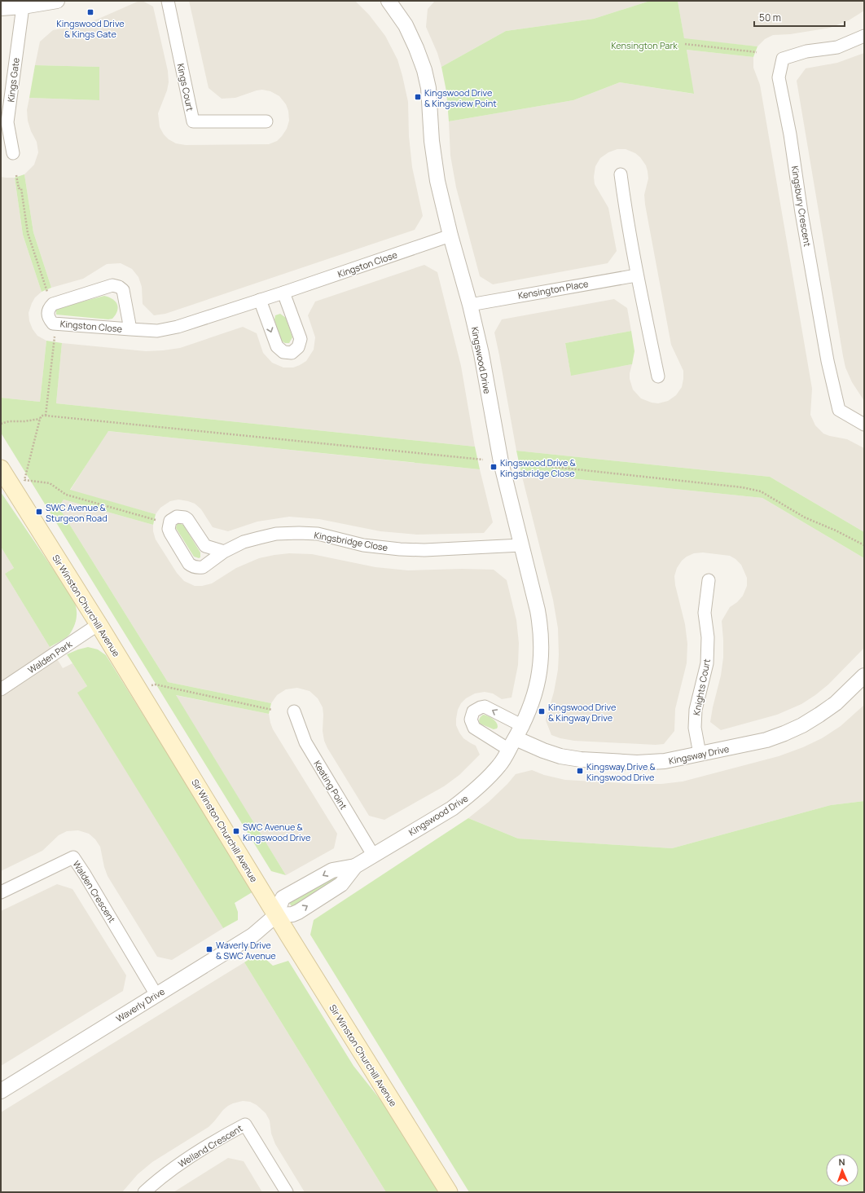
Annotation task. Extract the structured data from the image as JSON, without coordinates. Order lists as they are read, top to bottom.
{
  "streets": {
    "main road": ["Sir Winston Churchill Avenue"],
    "street": [
      "Kings Gate",
      "Kings Court",
      "Kingsbury Crescent",
      "Kingston Close",
      "Kensington Place",
      "Kingswood Drive",
      "Kingsbridge Close",
      "Walden Park",
      "Knights Court",
      "Kingsway Drive",
      "Keating Point",
      "Walden Crescent",
      "Waverly Drive",
      "Welland Crescent"
    ]
  },
  "crossings": [
    ["Kingston Close", "Kingswood Drive"],
    ["Kensington Place", "Kingswood Drive"],
    ["Kingswood Drive", "Kingsbridge Close"],
    ["Kingswood Drive", "Sir Winston Churchill Avenue"],
    ["Kingswood Drive", "Kingsway Drive"],
    ["Kingswood Drive", "Keating Point"],
    ["Kingswood Drive", "Waverly Drive"],
    ["Sir Winston Churchill Avenue", "Walden Park"],
    ["Sir Winston Churchill Avenue", "Waverly Drive"],
    ["Knights Court", "Kingsway Drive"],
    ["Walden Crescent", "Waverly Drive"]
  ],
  "parks": ["Kensington Park"],
  "places": {
    "transit": [
      "Kingswood Drive & Kings Gate",
      "Kingswood Drive & Kingsview Point",
      "Kingswood Drive & Kingsbridge Close",
      "SWC Avenue & Sturgeon Road",
      "Kingswood Drive & Kingway Drive",
      "Kingsway Drive & Kingswood Drive",
      "SWC Avenue & Kingswood Drive",
      "Waverly Drive & SWC Avenue"
    ]
  },
  "scale_bar": "50 m",
  "north": "top"
}
